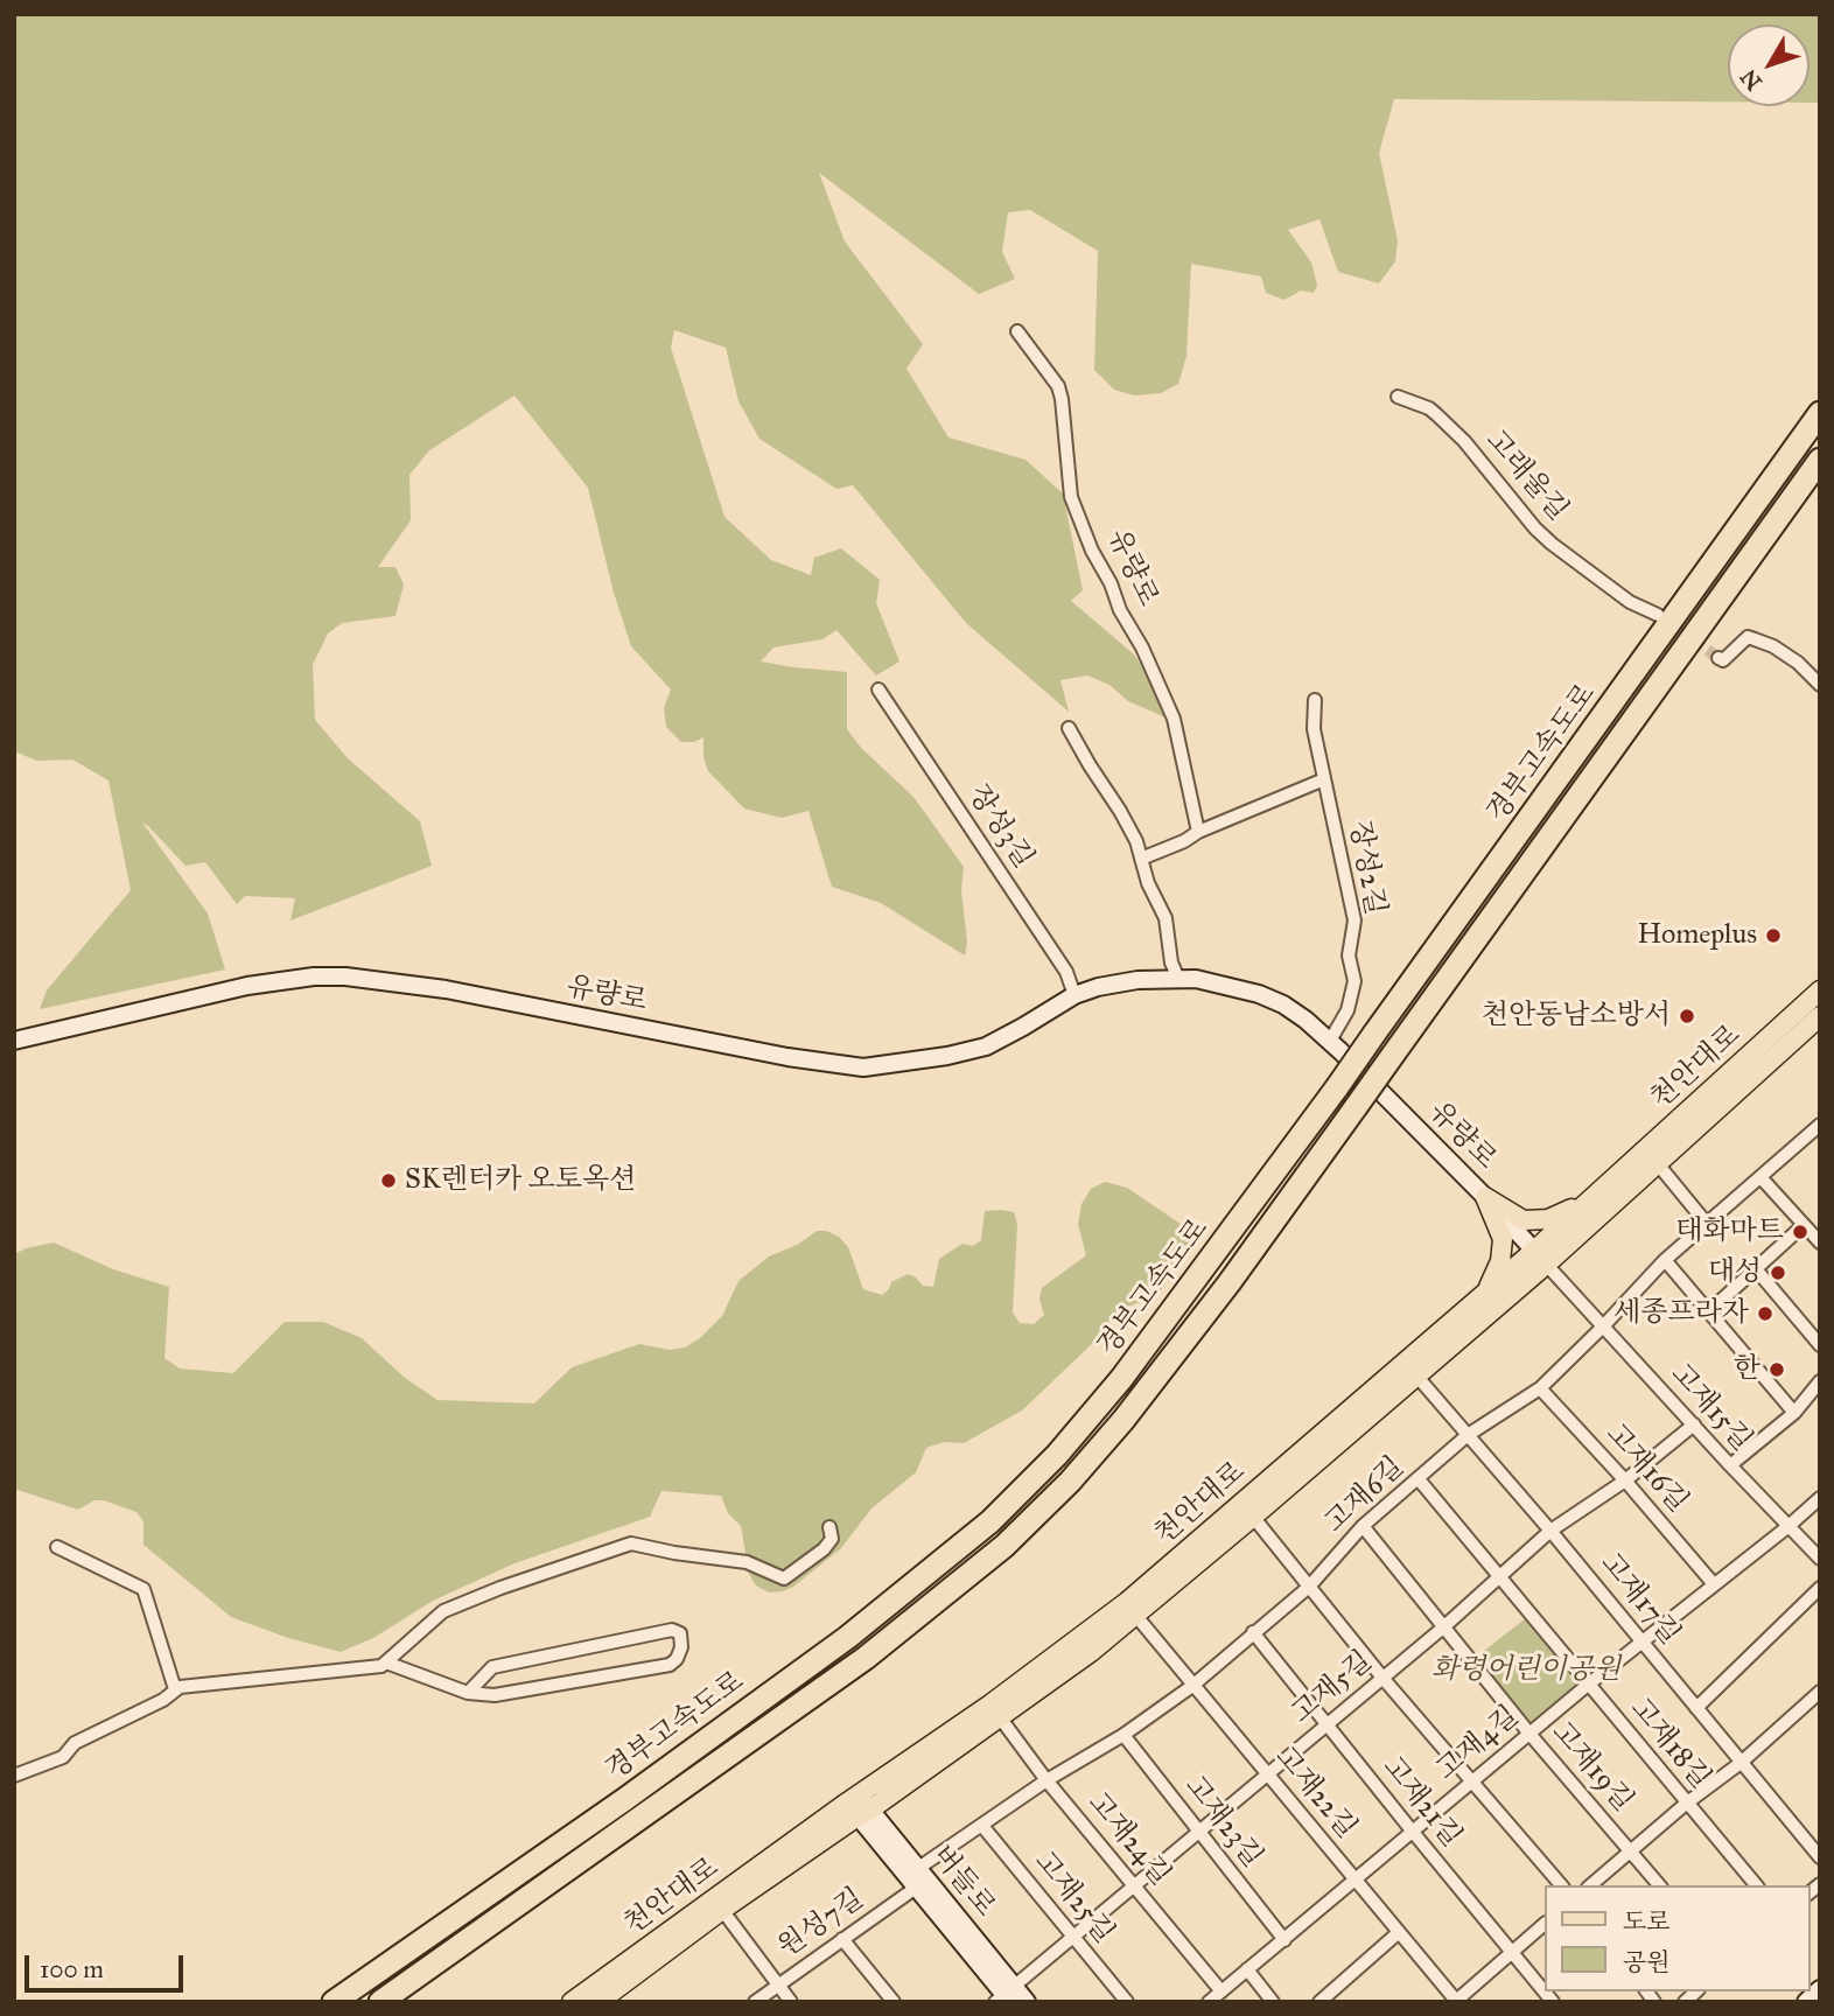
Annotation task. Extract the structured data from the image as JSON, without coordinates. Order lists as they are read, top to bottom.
{
  "streets": {
    "highway": ["경부고속도로"],
    "main road": ["천안대로"],
    "street": [
      "고래울길",
      "유량로",
      "장성3길",
      "장성2길",
      "고재15길",
      "고재16길",
      "고재6길",
      "고재17길",
      "고재5길",
      "고재4길",
      "고재18길",
      "고재19길",
      "고재22길",
      "고재21길",
      "고재23길",
      "고재24길",
      "버들로",
      "고재25길",
      "원성7길"
    ]
  },
  "crossings": [
    ["유량로", "장성3길"],
    ["유량로", "장성2길"],
    ["유량로", "천안대로"],
    ["유량로", "고재15길"],
    ["천안대로", "고재15길"],
    ["천안대로", "고재17길"],
    ["천안대로", "고재22길"],
    ["천안대로", "고재24길"],
    ["천안대로", "버들로"],
    ["고재15길", "고재6길"],
    ["고재15길", "고재5길"],
    ["고재15길", "고재4길"],
    ["고재16길", "고재6길"],
    ["고재16길", "고재5길"],
    ["고재16길", "고재4길"],
    ["고재6길", "고재17길"],
    ["고재6길", "고재18길"],
    ["고재6길", "고재19길"],
    ["고재6길", "고재22길"],
    ["고재6길", "고재21길"],
    ["고재6길", "고재23길"],
    ["고재6길", "고재24길"],
    ["고재6길", "버들로"],
    ["고재6길", "고재25길"],
    ["고재17길", "고재5길"],
    ["고재17길", "고재4길"],
    ["고재5길", "고재18길"],
    ["고재5길", "고재19길"],
    ["고재5길", "고재22길"],
    ["고재5길", "고재21길"],
    ["고재5길", "고재23길"],
    ["고재5길", "고재24길"],
    ["고재5길", "버들로"],
    ["고재5길", "고재25길"],
    ["고재4길", "고재18길"],
    ["고재4길", "고재19길"],
    ["고재4길", "고재22길"],
    ["고재4길", "고재21길"],
    ["고재4길", "고재23길"],
    ["고재4길", "고재24길"],
    ["버들로", "원성7길"]
  ],
  "parks": ["화령어린이공원"],
  "places": [
    "Homeplus",
    "천안동남소방서",
    "SK렌터카 오토옥션",
    "태화마트",
    "대성",
    "세종프라자",
    "한"
  ],
  "legend": ["도로", "공원"],
  "scale_bar": "100 m",
  "north": "bottom left"
}
